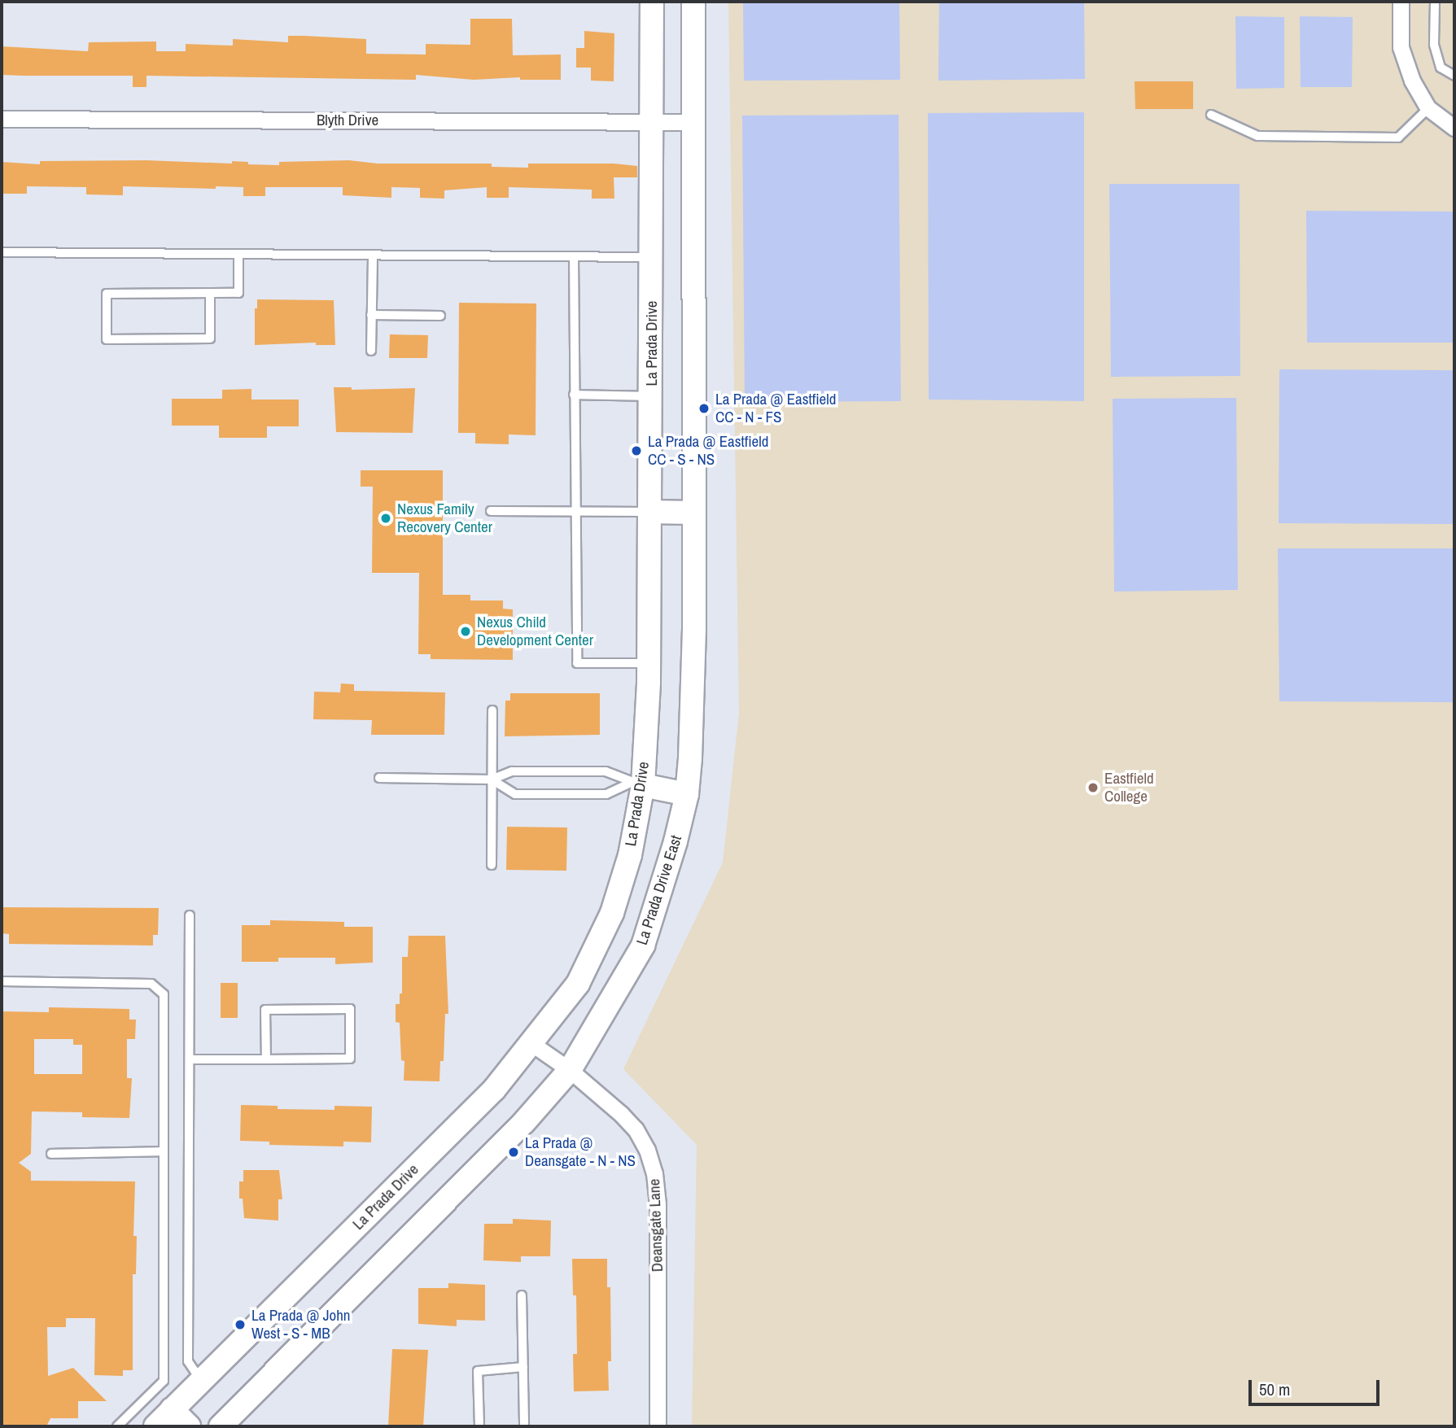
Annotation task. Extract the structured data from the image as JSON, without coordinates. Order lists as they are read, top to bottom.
{
  "streets": {
    "main road": ["La Prada Drive", "La Prada Drive East"],
    "street": ["Blyth Drive", "Deansgate Lane"]
  },
  "crossings": [
    ["Blyth Drive", "La Prada Drive"],
    ["La Prada Drive", "Deansgate Lane"],
    ["La Prada Drive East", "Deansgate Lane"]
  ],
  "places": [
    "La Prada @ Eastfield CC - N - FS",
    "La Prada @ Eastfield CC - S - NS",
    "Nexus Family Recovery Center",
    "Nexus Child Development Center",
    "Eastfield College",
    "La Prada @ Deansgate - N - NS",
    "La Prada @ John West - S - MB"
  ],
  "scale_bar": "50 m"
}
